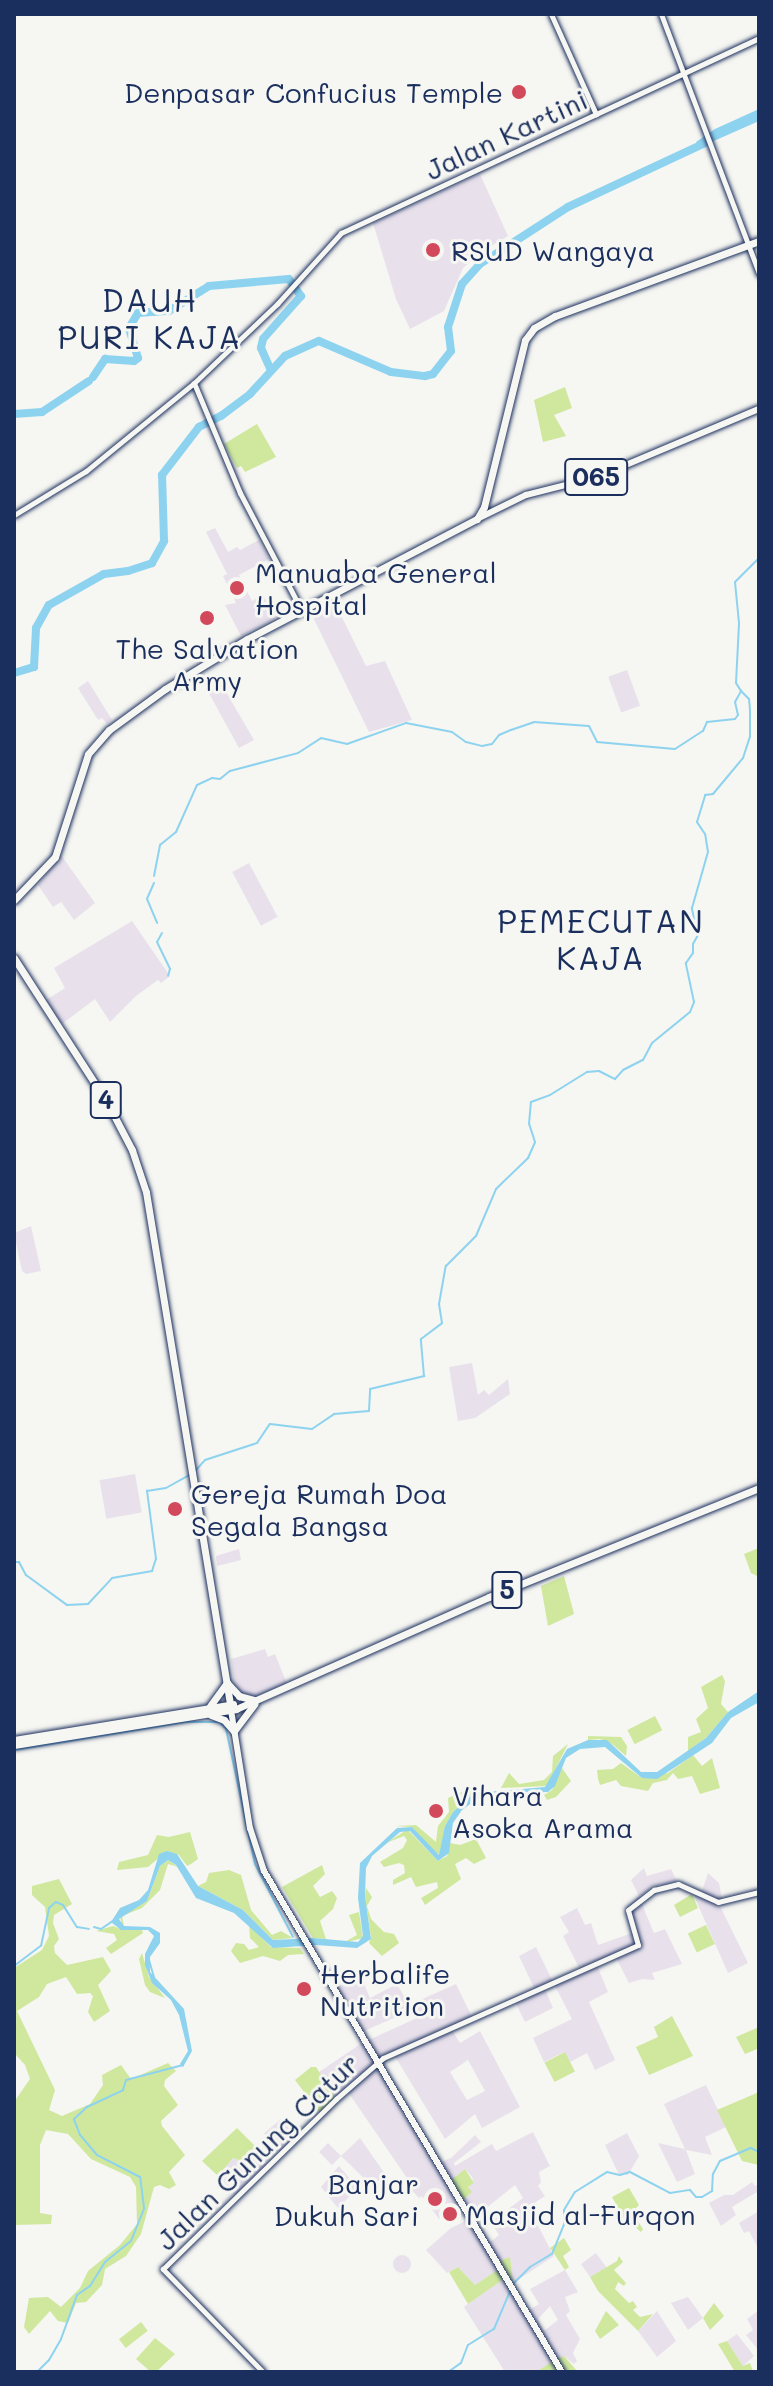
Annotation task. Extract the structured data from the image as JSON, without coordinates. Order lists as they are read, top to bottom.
{
  "streets": {
    "highway": ["4", "5"],
    "main road": ["065"],
    "street": ["Jalan Kartini", "Jalan Gunung Catur"]
  },
  "crossings": [
    ["4", "5"]
  ],
  "districts": ["DAUH PURI KAJA", "PEMECUTAN KAJA"],
  "places": [
    "Denpasar Confucius Temple",
    "RSUD Wangaya",
    "Manuaba General Hospital",
    "The Salvation Army",
    "Gereja Rumah Doa Segala Bangsa",
    "Vihara Asoka Arama",
    "Herbalife Nutrition",
    "Banjar Dukuh Sari",
    "Masjid al-Furqon"
  ]
}
